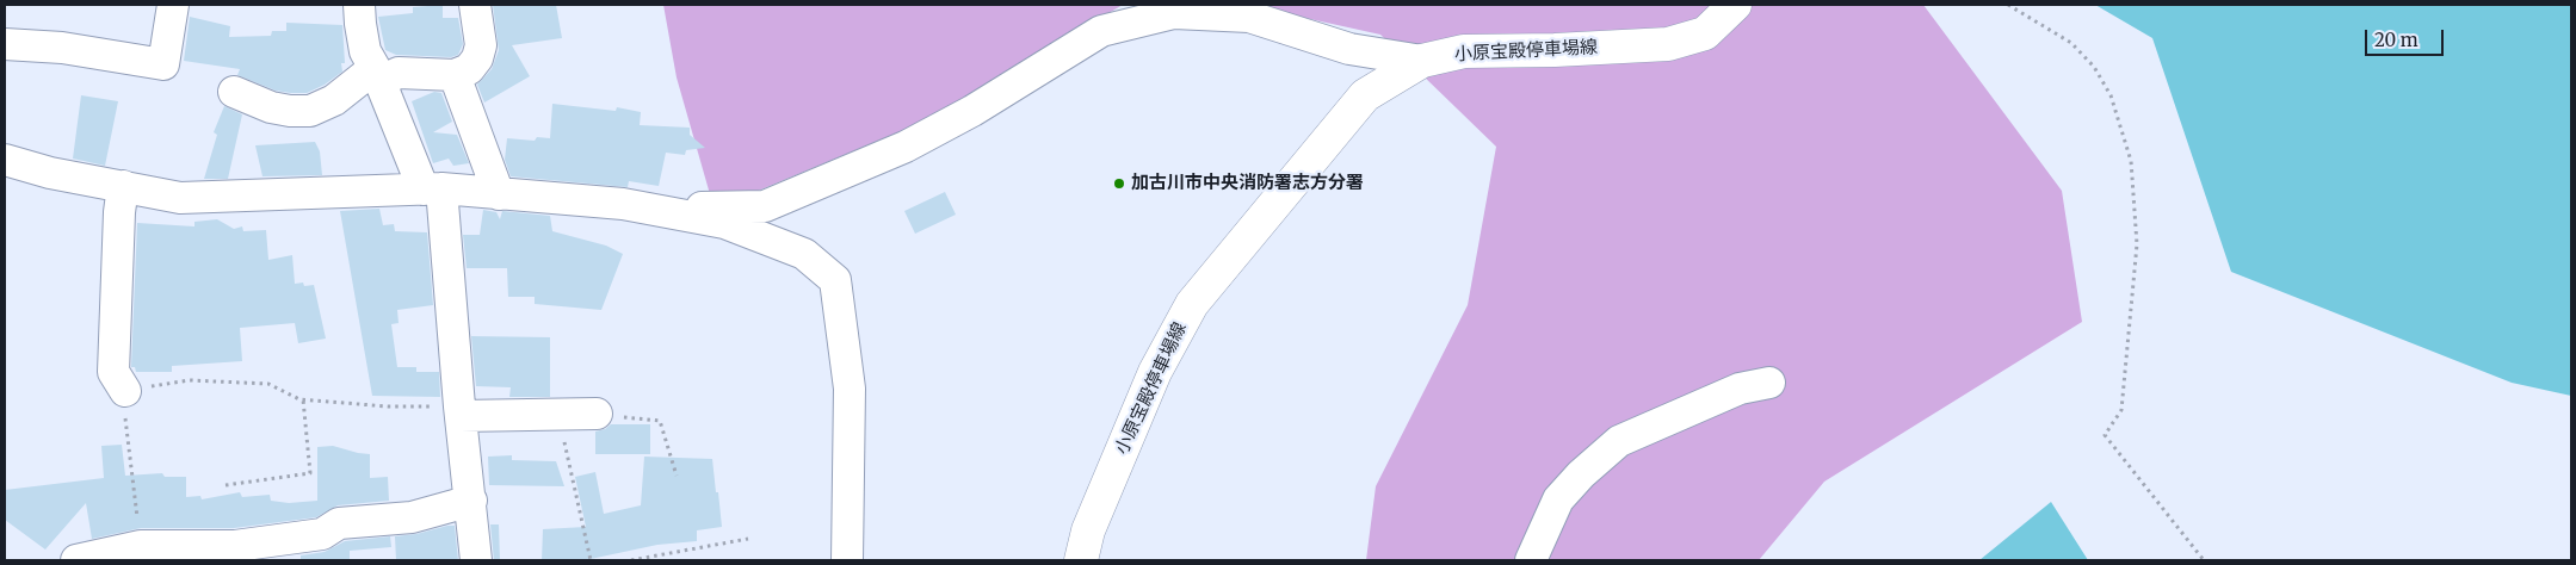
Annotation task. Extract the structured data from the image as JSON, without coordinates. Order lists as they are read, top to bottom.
{
  "streets": {
    "main road": ["小原宝殿停車場線"]
  },
  "places": ["加古川市中央消防署志方分署"],
  "scale_bar": "20 m"
}
